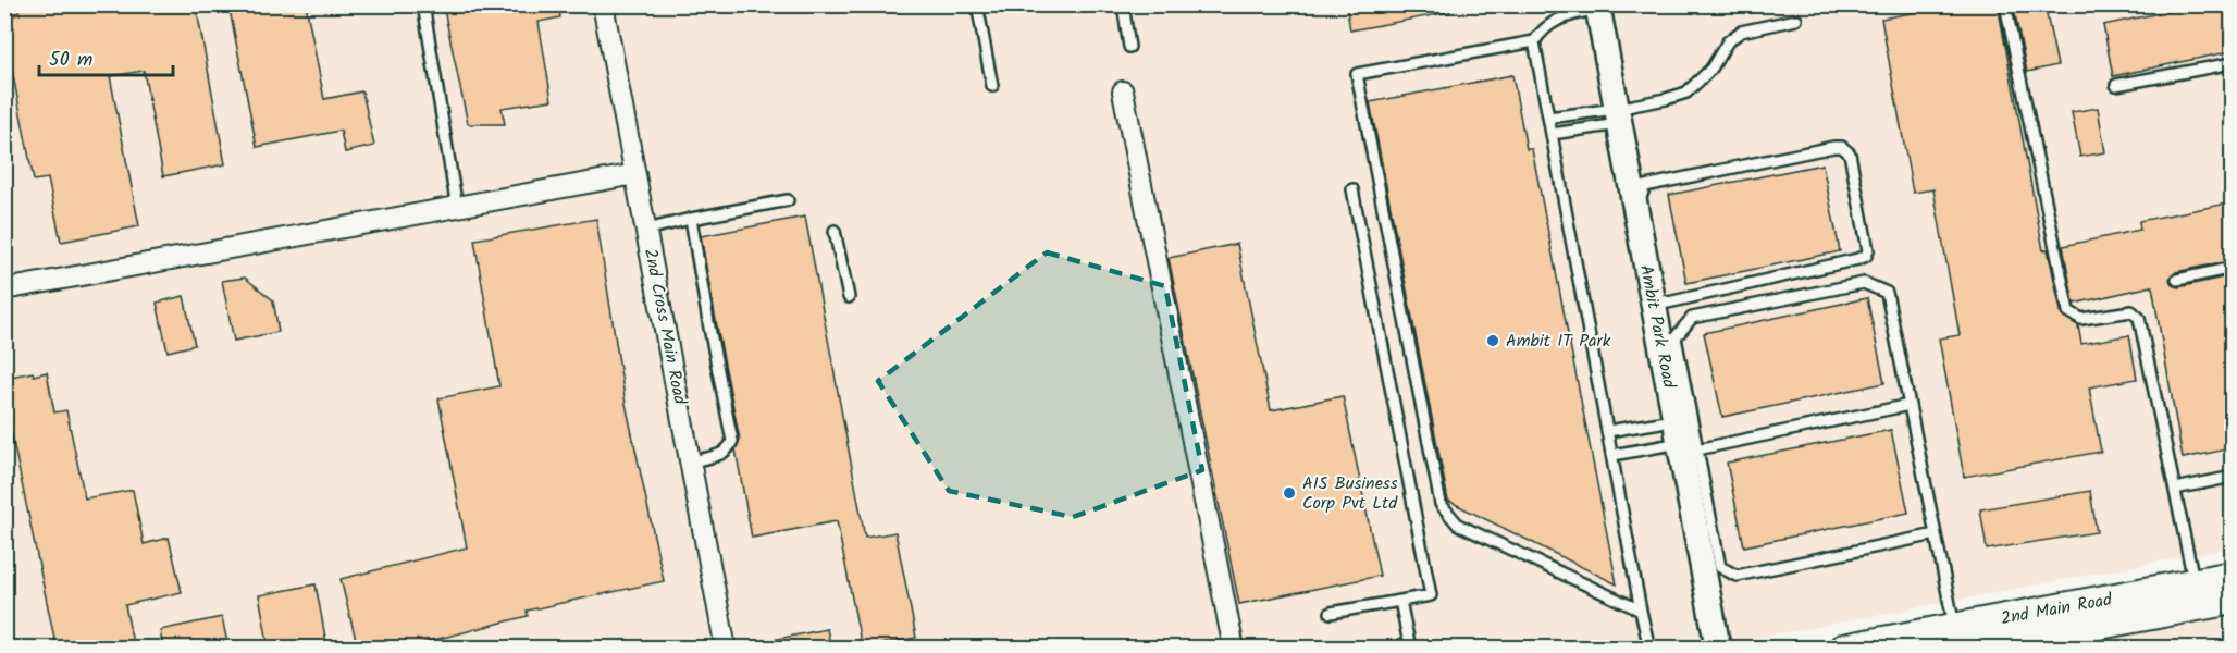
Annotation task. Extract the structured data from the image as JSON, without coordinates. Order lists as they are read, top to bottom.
{
  "streets": {
    "main road": ["2nd Main Road"],
    "street": ["2nd Cross Main Road", "Ambit Park Road"]
  },
  "places": ["Ambit IT Park", "AIS Business Corp Pvt Ltd"],
  "scale_bar": "50 m"
}
